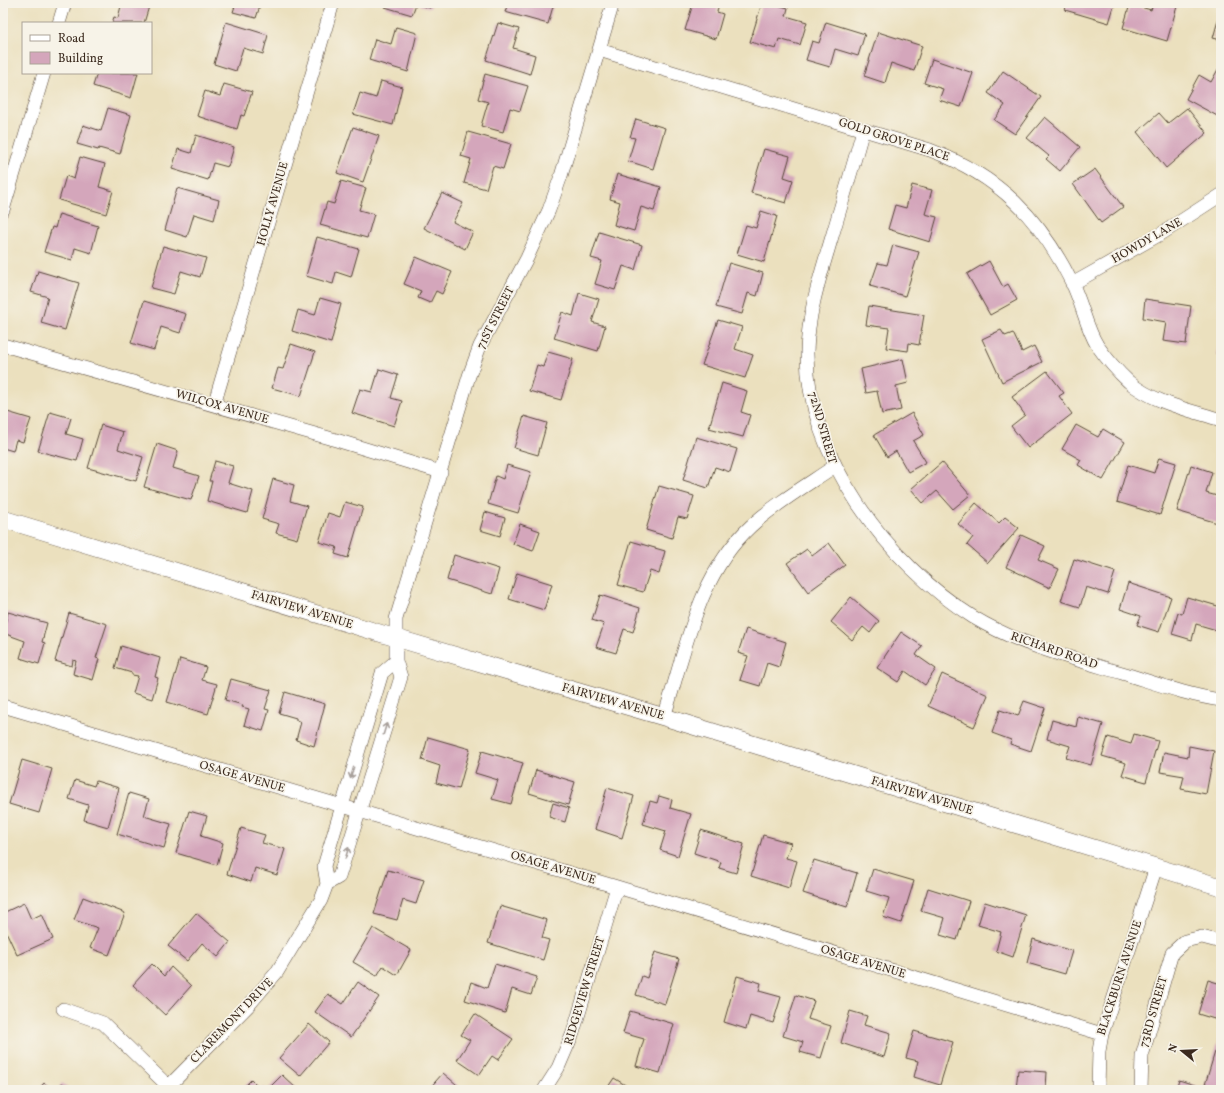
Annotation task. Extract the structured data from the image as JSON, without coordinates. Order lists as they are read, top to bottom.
{
  "streets": {
    "street": [
      "GOLD GROVE PLACE",
      "HOLLY AVENUE",
      "HOWDY LANE",
      "71ST STREET",
      "WILCOX AVENUE",
      "72ND STREET",
      "FAIRVIEW AVENUE",
      "RICHARD ROAD",
      "OSAGE AVENUE",
      "BLACKBURN AVENUE",
      "RIDGEVIEW STREET",
      "73RD STREET",
      "CLAREMONT DRIVE"
    ]
  },
  "crossings": [
    ["GOLD GROVE PLACE", "HOWDY LANE"],
    ["GOLD GROVE PLACE", "71ST STREET"],
    ["GOLD GROVE PLACE", "72ND STREET"],
    ["HOLLY AVENUE", "WILCOX AVENUE"],
    ["71ST STREET", "WILCOX AVENUE"],
    ["71ST STREET", "FAIRVIEW AVENUE"],
    ["71ST STREET", "CLAREMONT DRIVE"],
    ["72ND STREET", "FAIRVIEW AVENUE"],
    ["72ND STREET", "RICHARD ROAD"],
    ["FAIRVIEW AVENUE", "BLACKBURN AVENUE"],
    ["FAIRVIEW AVENUE", "CLAREMONT DRIVE"],
    ["OSAGE AVENUE", "BLACKBURN AVENUE"],
    ["OSAGE AVENUE", "RIDGEVIEW STREET"],
    ["OSAGE AVENUE", "CLAREMONT DRIVE"]
  ],
  "legend": ["Road", "Building"],
  "north": "left"
}
